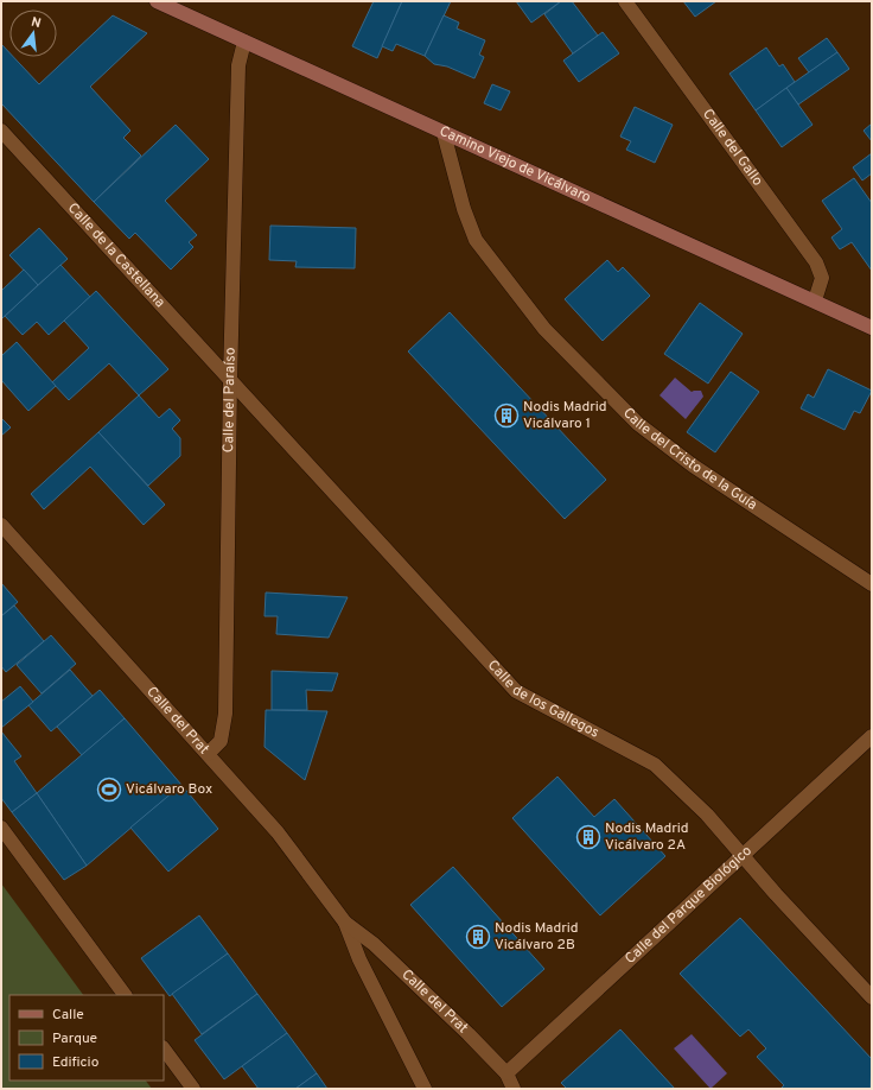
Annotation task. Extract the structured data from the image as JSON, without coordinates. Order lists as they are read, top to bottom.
{
  "streets": {
    "street": [
      "Calle del Gallo",
      "Camino Viejo de Vicálvaro",
      "Calle de la Castellana",
      "Calle del Paraíso",
      "Calle del Cristo de la Guía",
      "Calle de los Gallegos",
      "Calle del Prat",
      "Calle del Parque Biológico"
    ]
  },
  "crossings": [
    ["Calle del Gallo", "Camino Viejo de Vicálvaro"],
    ["Camino Viejo de Vicálvaro", "Calle del Paraíso"],
    ["Camino Viejo de Vicálvaro", "Calle del Cristo de la Guía"],
    ["Calle de la Castellana", "Calle del Paraíso"],
    ["Calle de la Castellana", "Calle de los Gallegos"],
    ["Calle del Paraíso", "Calle de los Gallegos"],
    ["Calle del Paraíso", "Calle del Prat"],
    ["Calle de los Gallegos", "Calle del Parque Biológico"],
    ["Calle del Prat", "Calle del Parque Biológico"]
  ],
  "places": {
    "building": ["Nodis Madrid Vicálvaro 1", "Nodis Madrid Vicálvaro 2A", "Nodis Madrid Vicálvaro 2B"],
    "sports": ["Vicálvaro Box"]
  },
  "legend": ["Calle", "Parque", "Edificio"],
  "north": "top"
}
